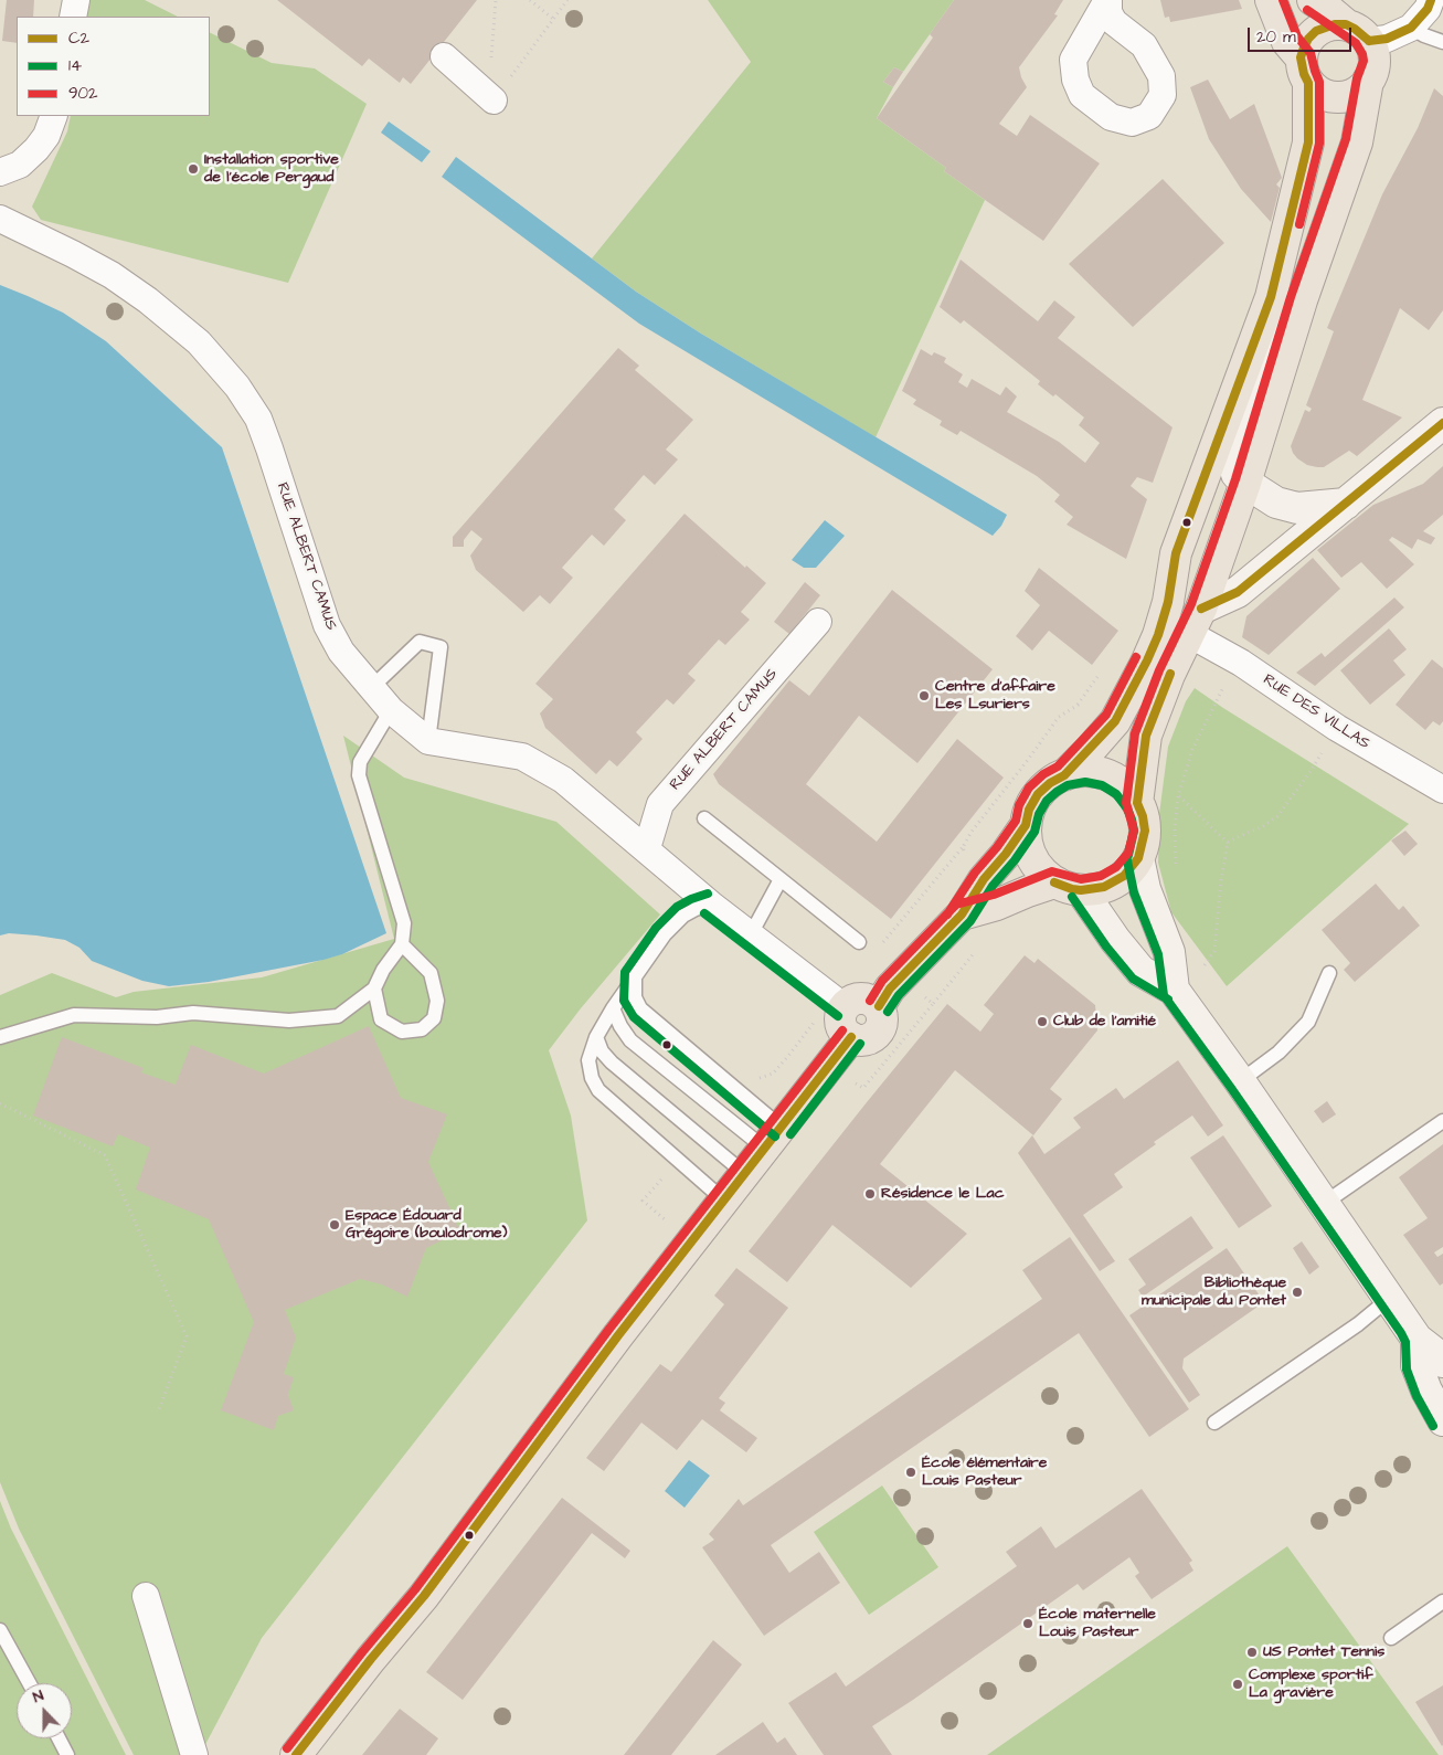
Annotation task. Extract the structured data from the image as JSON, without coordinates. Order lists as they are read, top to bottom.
{
  "streets": {
    "street": ["RUE ALBERT CAMUS", "RUE DES VILLAS"]
  },
  "places": [
    "Installation sportive de l'école Pergaud",
    "Centre d’affaire Les Lsuriers",
    "Club de l'amitié",
    "Résidence le Lac",
    "Espace Édouard Grégoire (boulodrome)",
    "Bibliothèque municipale du Pontet",
    "École élémentaire Louis Pasteur",
    "École maternelle Louis Pasteur",
    "US Pontet Tennis",
    "Complexe sportif La gravière"
  ],
  "lines": ["transit line C2", "transit line 902", "transit line 14"],
  "legend": ["C2", "14", "902"],
  "scale_bar": "20 m",
  "north": "top"
}
